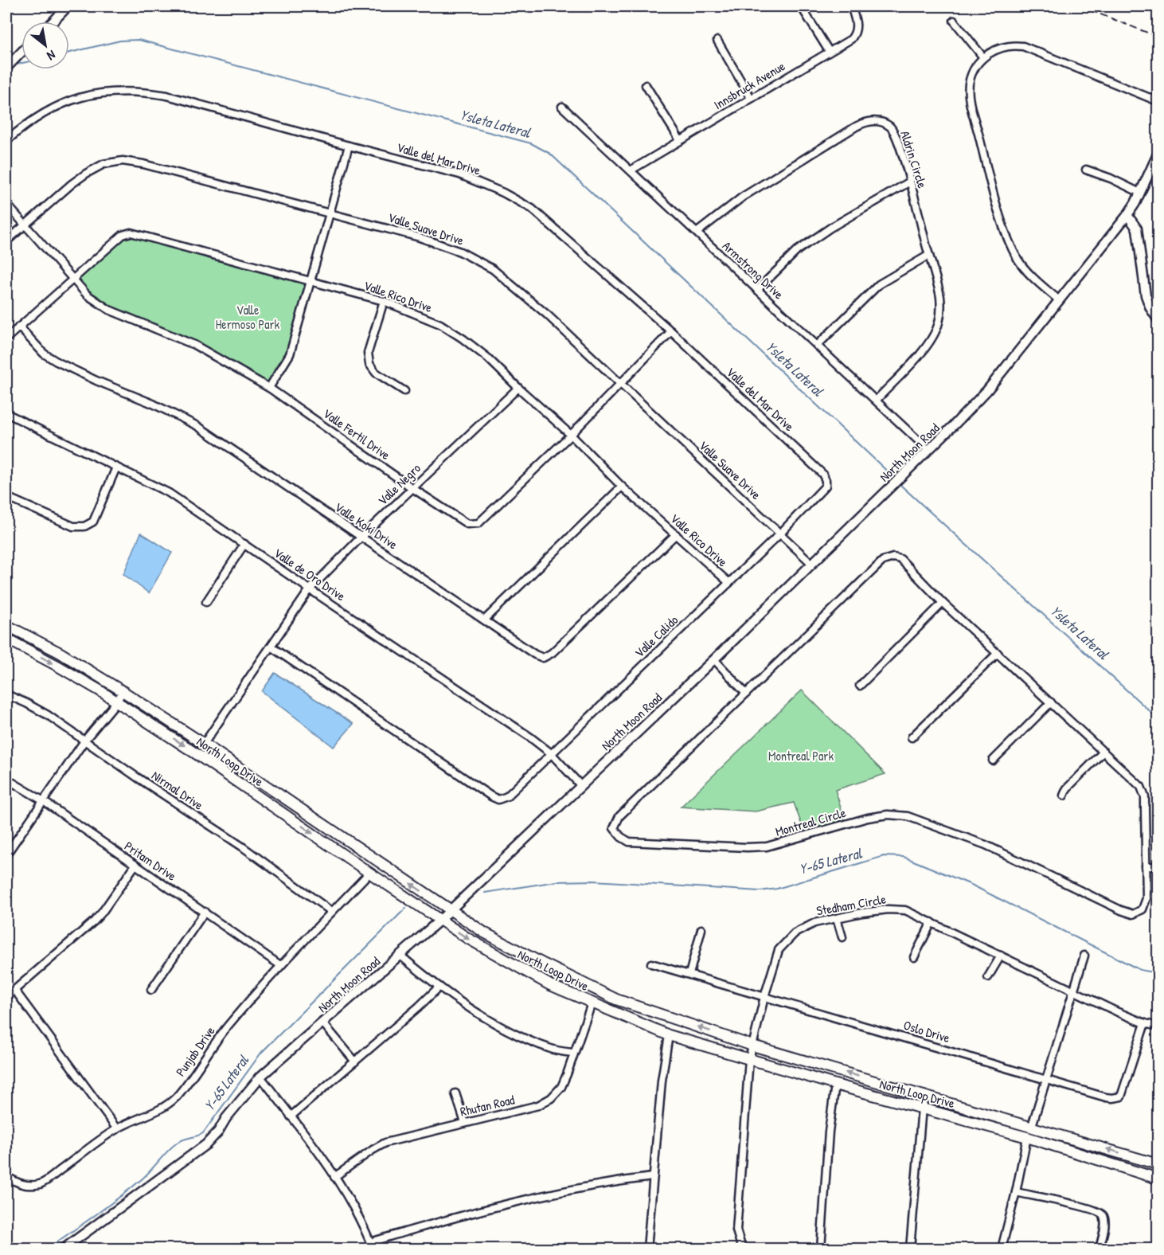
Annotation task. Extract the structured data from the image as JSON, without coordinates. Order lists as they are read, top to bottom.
{
  "streets": {
    "main road": ["North Loop Drive"],
    "street": [
      "Innsbruck Avenue",
      "Valle del Mar Drive",
      "Aldrin Circle",
      "Valle Suave Drive",
      "Armstrong Drive",
      "Valle Rico Drive",
      "Valle Fertil Drive",
      "North Moon Road",
      "Valle Negro",
      "Valle Koki Drive",
      "Valle de Oro Drive",
      "Valle Calido",
      "Nirmal Drive",
      "Montreal Circle",
      "Pritam Drive",
      "Stedham Circle",
      "Oslo Drive",
      "Punjab Drive",
      "Rhutan Road"
    ]
  },
  "crossings": [
    ["Innsbruck Avenue", "Armstrong Drive"],
    ["Valle del Mar Drive", "Valle Fertil Drive"],
    ["Valle del Mar Drive", "Valle Calido"],
    ["Aldrin Circle", "Armstrong Drive"],
    ["Valle Suave Drive", "Valle Fertil Drive"],
    ["Valle Suave Drive", "North Moon Road"],
    ["Valle Suave Drive", "Valle Calido"],
    ["Armstrong Drive", "North Moon Road"],
    ["Valle Rico Drive", "Valle Fertil Drive"],
    ["Valle Rico Drive", "Valle Negro"],
    ["Valle Rico Drive", "Valle Koki Drive"],
    ["Valle Rico Drive", "Valle Calido"],
    ["Valle Fertil Drive", "Valle Negro"],
    ["North Moon Road", "Valle de Oro Drive"],
    ["North Moon Road", "North Loop Drive"],
    ["Valle Negro", "Valle Koki Drive"],
    ["Valle Negro", "Valle de Oro Drive"],
    ["Valle Negro", "Valle Calido"],
    ["Valle Negro", "North Loop Drive"],
    ["Valle de Oro Drive", "Valle Calido"],
    ["North Loop Drive", "Stedham Circle"],
    ["North Loop Drive", "Punjab Drive"],
    ["North Loop Drive", "Rhutan Road"],
    ["Nirmal Drive", "Punjab Drive"],
    ["Pritam Drive", "Punjab Drive"],
    ["Stedham Circle", "Oslo Drive"]
  ],
  "water": ["Ysleta Lateral", "Y-65 Lateral"],
  "parks": ["Valle Hermoso Park", "Montreal Park"],
  "north": "bottom right"
}
